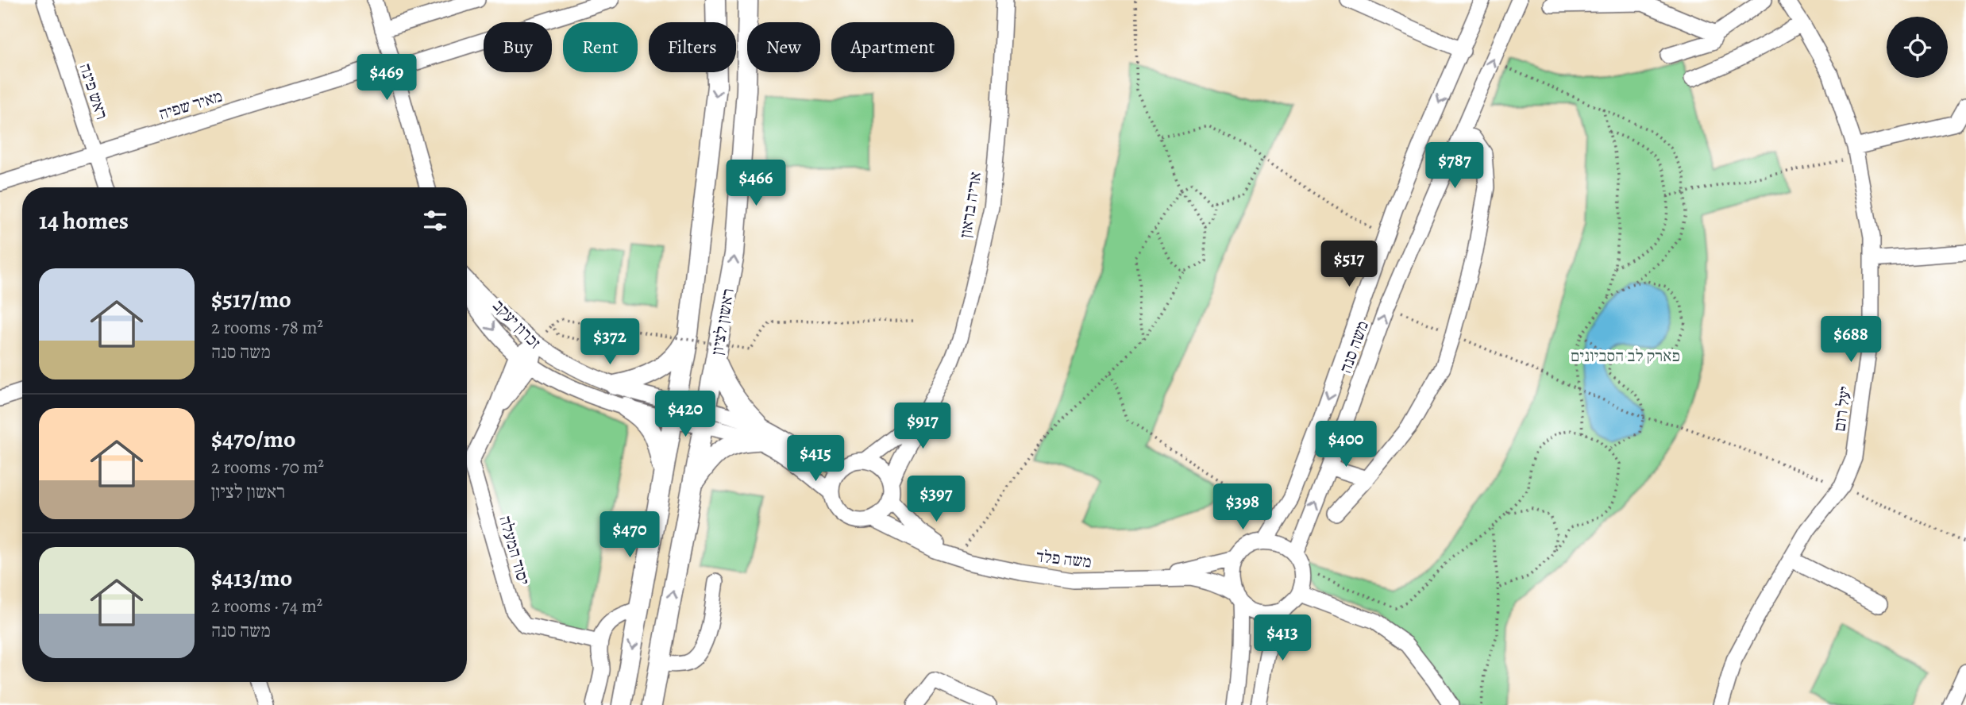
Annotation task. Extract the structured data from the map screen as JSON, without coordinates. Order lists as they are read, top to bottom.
{
  "streets": {
    "main road": ["ראשון לציון"],
    "street": [
      "ראש פינה",
      "מאיר שפיה",
      "אריה בראון",
      "זכרון יעקב",
      "משה סנה",
      "יעל רום",
      "יסוד המעלה",
      "משה פלד"
    ]
  },
  "crossings": [
    ["ראש פינה", "מאיר שפיה"],
    ["אריה בראון", "זכרון יעקב"],
    ["אריה בראון", "משה פלד"],
    ["ראשון לציון", "זכרון יעקב"],
    ["זכרון יעקב", "יסוד המעלה"],
    ["זכרון יעקב", "משה פלד"],
    ["משה סנה", "משה פלד"]
  ],
  "parks": ["פארק לב הסביונים"],
  "page": {
    "chip": [
      "Buy",
      "Rent",
      "Filters",
      "New",
      "Apartment"
    ],
    "price": [
      "$469",
      "$787",
      "$466",
      "$517",
      "$688",
      "$372",
      "$420",
      "$917",
      "$400",
      "$415",
      "$397",
      "$398",
      "$470",
      "$413"
    ],
    "heading": "14 homes",
    "list": [
      {
        "name": "$517/mo",
        "note": "2 rooms · 78 m² · משה סנה"
      },
      {
        "name": "$470/mo",
        "note": "2 rooms · 70 m² · ראשון לציון"
      },
      {
        "name": "$413/mo",
        "note": "2 rooms · 74 m² · משה סנה"
      }
    ]
  }
}
